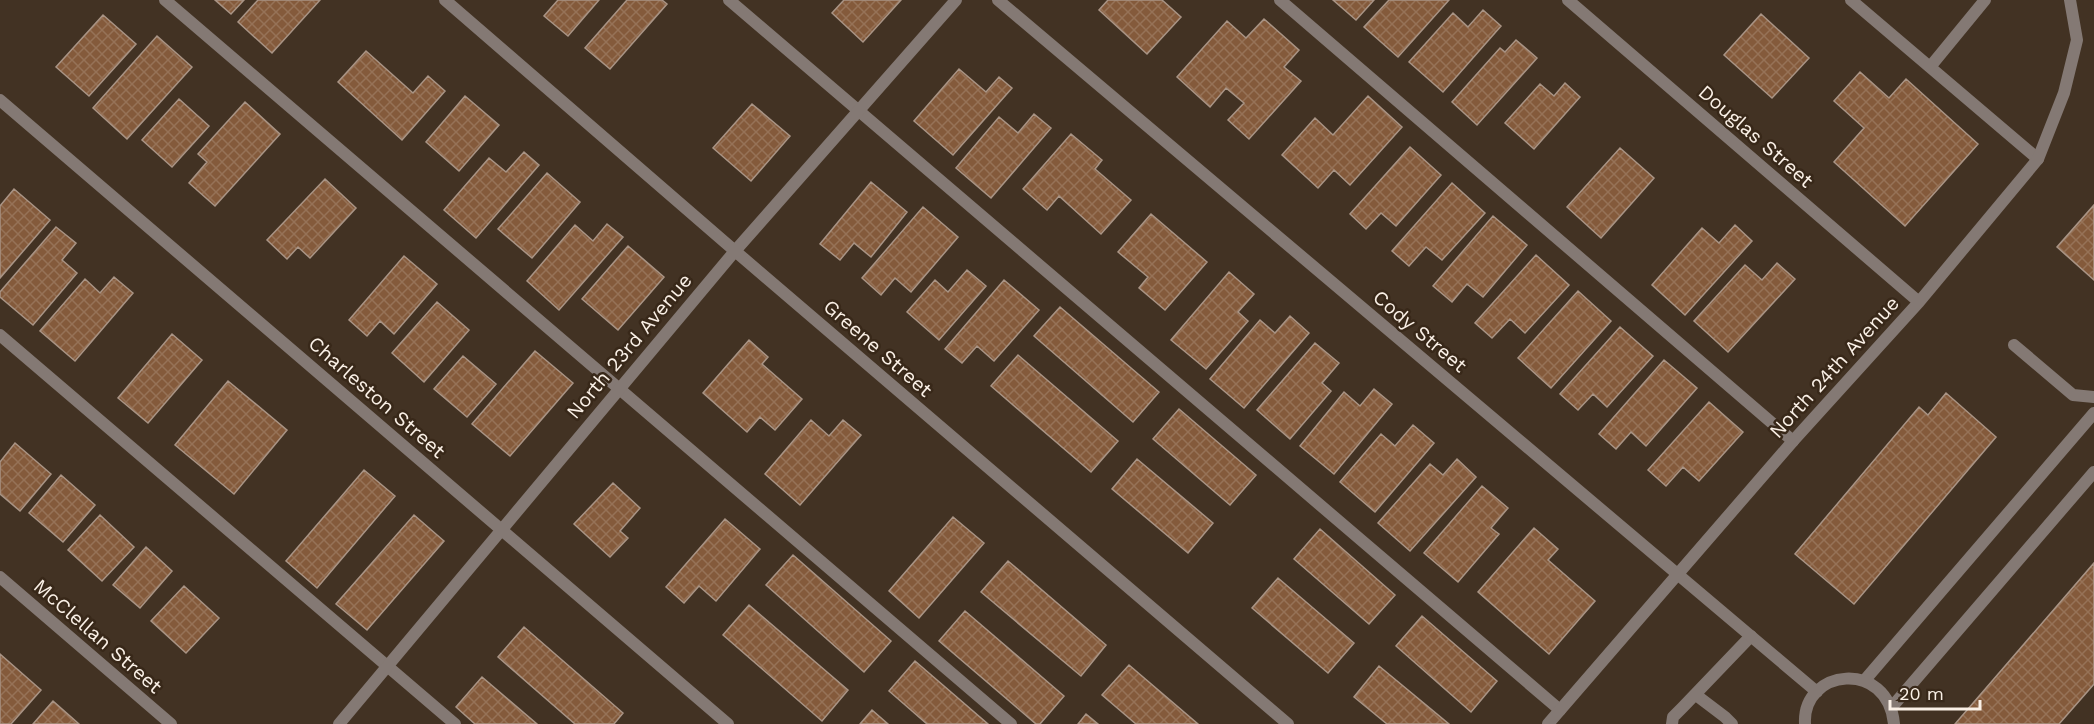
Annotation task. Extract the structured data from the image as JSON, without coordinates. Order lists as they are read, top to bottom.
{
  "streets": {
    "street": [
      "Douglas Street",
      "Cody Street",
      "North 23rd Avenue",
      "Greene Street",
      "North 24th Avenue",
      "Charleston Street",
      "McClellan Street"
    ]
  },
  "crossings": [
    ["Douglas Street", "North 24th Avenue"],
    ["Cody Street", "North 24th Avenue"],
    ["North 23rd Avenue", "Greene Street"],
    ["North 23rd Avenue", "Charleston Street"]
  ],
  "scale_bar": "20 m"
}
